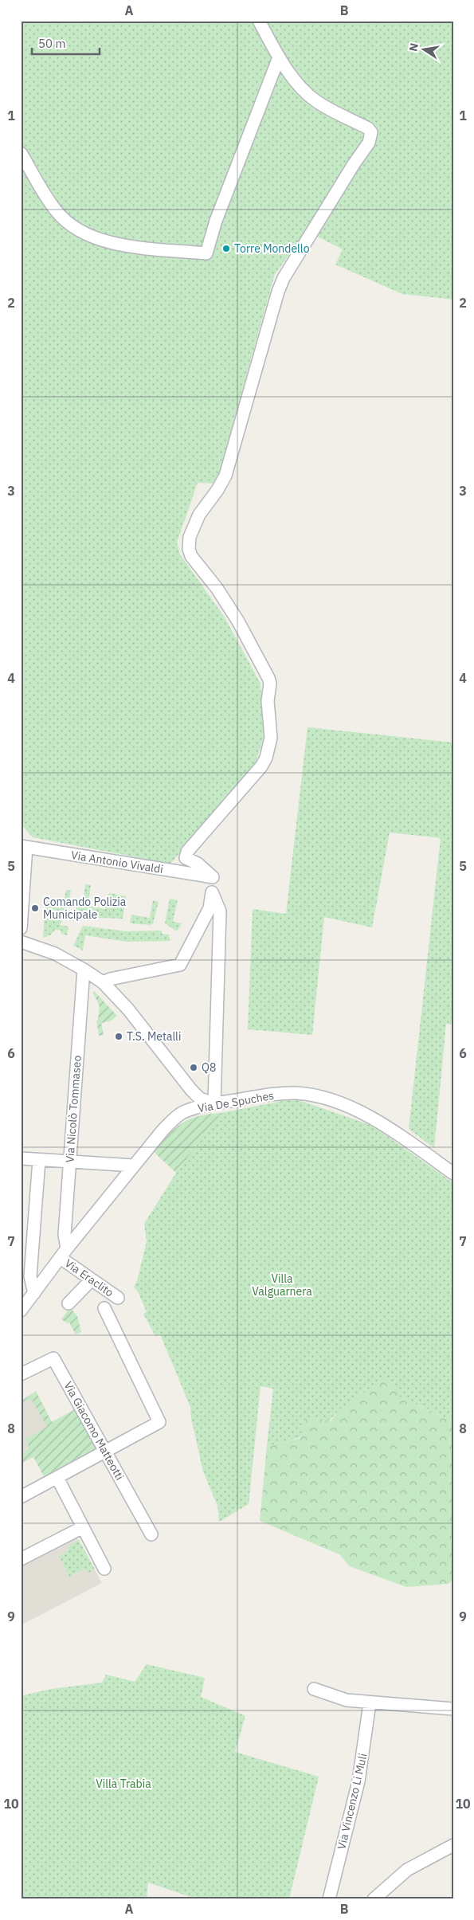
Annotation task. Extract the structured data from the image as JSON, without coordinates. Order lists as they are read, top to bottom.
{
  "streets": {
    "street": [
      "Via Antonio Vivaldi",
      "Via De Spuches",
      "Via Nicolò Tommaseo",
      "Via Eraclito",
      "Via Giacomo Matteotti",
      "Via Vincenzo Li Muli"
    ]
  },
  "crossings": [
    ["Via De Spuches", "Via Nicolò Tommaseo"],
    ["Via De Spuches", "Via Eraclito"],
    ["Via Nicolò Tommaseo", "Via Eraclito"]
  ],
  "parks": ["Villa Valguarnera", "Villa Trabia"],
  "places": [
    "Torre Mondello",
    "Comando Polizia Municipale",
    "T.S. Metalli",
    "Q8"
  ],
  "scale_bar": "50 m",
  "north": "left",
  "grid": {
    "columns": ["A", "B"],
    "rows": [
      "1",
      "2",
      "3",
      "4",
      "5",
      "6",
      "7",
      "8",
      "9",
      "10"
    ]
  }
}
